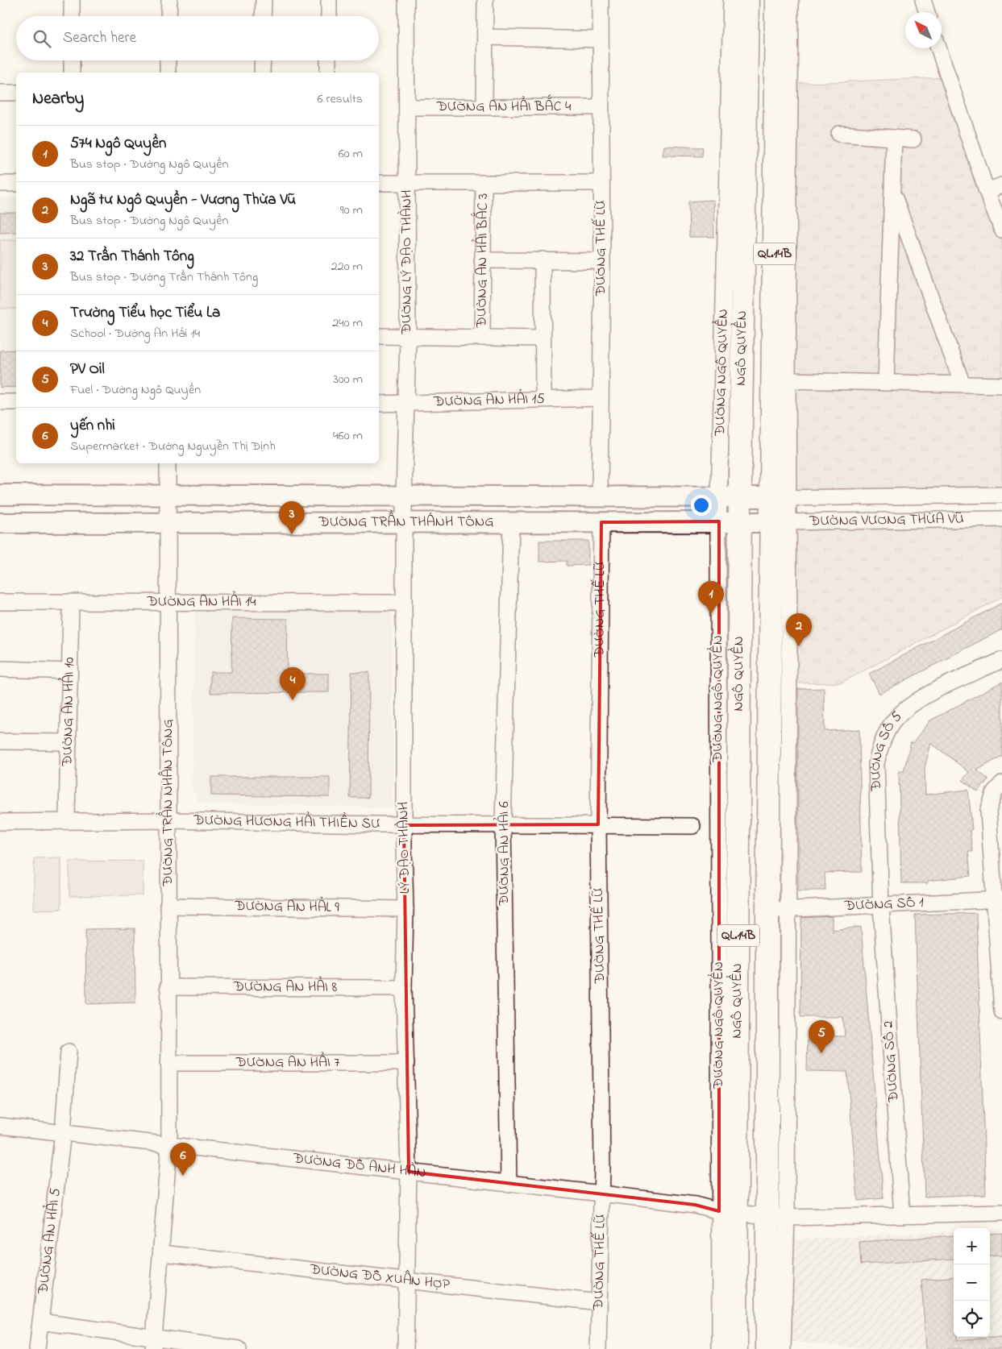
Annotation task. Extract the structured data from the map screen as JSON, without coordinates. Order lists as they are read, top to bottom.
{
  "streets": {
    "highway": ["QL.14B", "NGÔ QUYỀN"],
    "main road": ["ĐƯỜNG TRẦN THÁNH TÔNG"],
    "street": [
      "ĐƯỜNG AN HẢI BẮC 4",
      "ĐƯỜNG THẾ LỮ",
      "ĐƯỜNG AN HẢI BẮC 3",
      "ĐƯỜNG LÝ ĐẠO THÀNH",
      "ĐƯỜNG NGÔ QUYỀN",
      "ĐƯỜNG AN HẢI 15",
      "ĐƯỜNG VƯƠNG THỪA VŨ",
      "ĐƯỜNG AN HẢI 14",
      "ĐƯỜNG AN HẢI 10",
      "ĐƯỜNG SỐ 5",
      "ĐƯỜNG TRẦN NHÂN TÔNG",
      "ĐƯỜNG HƯƠNG HẢI THIỀN SƯ",
      "LÝ ĐẠO THÀNH",
      "ĐƯỜNG AN HẢI 6",
      "ĐƯỜNG SỐ 1",
      "ĐƯỜNG AN HẢL 9",
      "ĐƯỜNG AN HẢI 8",
      "ĐƯỜNG SỐ 2",
      "ĐƯỜNG AN HẢI 7",
      "ĐƯỜNG ĐỖ ANH HÀN",
      "ĐƯỜNG AN HẢI 5",
      "ĐƯỜNG ĐỖ XUÂN HỢP"
    ]
  },
  "crossings": [
    ["ĐƯỜNG AN HẢI BẮC 4", "ĐƯỜNG THẾ LỮ"],
    ["ĐƯỜNG AN HẢI BẮC 4", "ĐƯỜNG LÝ ĐẠO THÀNH"],
    ["ĐƯỜNG THẾ LỮ", "ĐƯỜNG AN HẢI 15"],
    ["ĐƯỜNG THẾ LỮ", "ĐƯỜNG TRẦN THÁNH TÔNG"],
    ["ĐƯỜNG THẾ LỮ", "ĐƯỜNG HƯƠNG HẢI THIỀN SƯ"],
    ["ĐƯỜNG THẾ LỮ", "ĐƯỜNG ĐỖ ANH HÀN"],
    ["ĐƯỜNG THẾ LỮ", "ĐƯỜNG ĐỖ XUÂN HỢP"],
    ["ĐƯỜNG LÝ ĐẠO THÀNH", "ĐƯỜNG AN HẢI 15"],
    ["ĐƯỜNG LÝ ĐẠO THÀNH", "ĐƯỜNG TRẦN THÁNH TÔNG"],
    ["ĐƯỜNG LÝ ĐẠO THÀNH", "LÝ ĐẠO THÀNH"],
    ["NGÔ QUYỀN", "ĐƯỜNG NGÔ QUYỀN"],
    ["NGÔ QUYỀN", "ĐƯỜNG VƯƠNG THỪA VŨ"],
    ["NGÔ QUYỀN", "ĐƯỜNG TRẦN THÁNH TÔNG"],
    ["NGÔ QUYỀN", "ĐƯỜNG SỐ 1"],
    ["NGÔ QUYỀN", "ĐƯỜNG ĐỖ ANH HÀN"],
    ["ĐƯỜNG NGÔ QUYỀN", "ĐƯỜNG TRẦN THÁNH TÔNG"],
    ["ĐƯỜNG VƯƠNG THỪA VŨ", "ĐƯỜNG TRẦN THÁNH TÔNG"],
    ["ĐƯỜNG TRẦN THÁNH TÔNG", "ĐƯỜNG TRẦN NHÂN TÔNG"],
    ["ĐƯỜNG TRẦN THÁNH TÔNG", "LÝ ĐẠO THÀNH"],
    ["ĐƯỜNG TRẦN THÁNH TÔNG", "ĐƯỜNG AN HẢI 6"],
    ["ĐƯỜNG AN HẢI 14", "ĐƯỜNG AN HẢI 10"],
    ["ĐƯỜNG AN HẢI 14", "ĐƯỜNG TRẦN NHÂN TÔNG"],
    ["ĐƯỜNG AN HẢI 14", "LÝ ĐẠO THÀNH"],
    ["ĐƯỜNG AN HẢI 10", "ĐƯỜNG HƯƠNG HẢI THIỀN SƯ"],
    ["ĐƯỜNG SỐ 5", "ĐƯỜNG SỐ 1"],
    ["ĐƯỜNG SỐ 5", "ĐƯỜNG SỐ 2"],
    ["ĐƯỜNG TRẦN NHÂN TÔNG", "ĐƯỜNG HƯƠNG HẢI THIỀN SƯ"],
    ["ĐƯỜNG TRẦN NHÂN TÔNG", "ĐƯỜNG AN HẢL 9"],
    ["ĐƯỜNG TRẦN NHÂN TÔNG", "ĐƯỜNG AN HẢI 8"],
    ["ĐƯỜNG TRẦN NHÂN TÔNG", "ĐƯỜNG AN HẢI 7"],
    ["ĐƯỜNG TRẦN NHÂN TÔNG", "ĐƯỜNG ĐỖ ANH HÀN"],
    ["ĐƯỜNG TRẦN NHÂN TÔNG", "ĐƯỜNG ĐỖ XUÂN HỢP"],
    ["ĐƯỜNG HƯƠNG HẢI THIỀN SƯ", "LÝ ĐẠO THÀNH"],
    ["ĐƯỜNG HƯƠNG HẢI THIỀN SƯ", "ĐƯỜNG AN HẢI 6"],
    ["LÝ ĐẠO THÀNH", "ĐƯỜNG AN HẢL 9"],
    ["LÝ ĐẠO THÀNH", "ĐƯỜNG AN HẢI 8"],
    ["LÝ ĐẠO THÀNH", "ĐƯỜNG AN HẢI 7"],
    ["LÝ ĐẠO THÀNH", "ĐƯỜNG ĐỖ ANH HÀN"],
    ["LÝ ĐẠO THÀNH", "ĐƯỜNG ĐỖ XUÂN HỢP"],
    ["ĐƯỜNG AN HẢI 6", "ĐƯỜNG ĐỖ ANH HÀN"],
    ["ĐƯỜNG SỐ 1", "ĐƯỜNG SỐ 2"],
    ["ĐƯỜNG SỐ 2", "ĐƯỜNG ĐỖ ANH HÀN"],
    ["ĐƯỜNG ĐỖ ANH HÀN", "ĐƯỜNG AN HẢI 5"]
  ],
  "north": "top left",
  "page": {
    "search": "Search here",
    "heading": ["Nearby", "6 results"],
    "list": [
      {
        "mark": "1",
        "name": "574 Ngô Quyền",
        "note": "Bus stop · Đường Ngô Quyền",
        "value": "60 m"
      },
      {
        "mark": "2",
        "name": "Ngã tư Ngô Quyền - Vương Thừa Vũ",
        "note": "Bus stop · Đường Ngô Quyền",
        "value": "90 m"
      },
      {
        "mark": "3",
        "name": "32 Trần Thánh Tông",
        "note": "Bus stop · Đường Trần Thánh Tông",
        "value": "220 m"
      },
      {
        "mark": "4",
        "name": "Trường Tiểu học Tiểu La",
        "note": "School · Đường An Hải 14",
        "value": "240 m"
      },
      {
        "mark": "5",
        "name": "PV Oil",
        "note": "Fuel · Đường Ngô Quyền",
        "value": "300 m"
      },
      {
        "mark": "6",
        "name": "yến nhi",
        "note": "Supermarket · Đường Nguyễn Thị Định",
        "value": "460 m"
      }
    ],
    "pins": [
      "3",
      "1",
      "2",
      "4",
      "5",
      "6"
    ],
    "map_buttons": ["+", "−"]
  }
}
